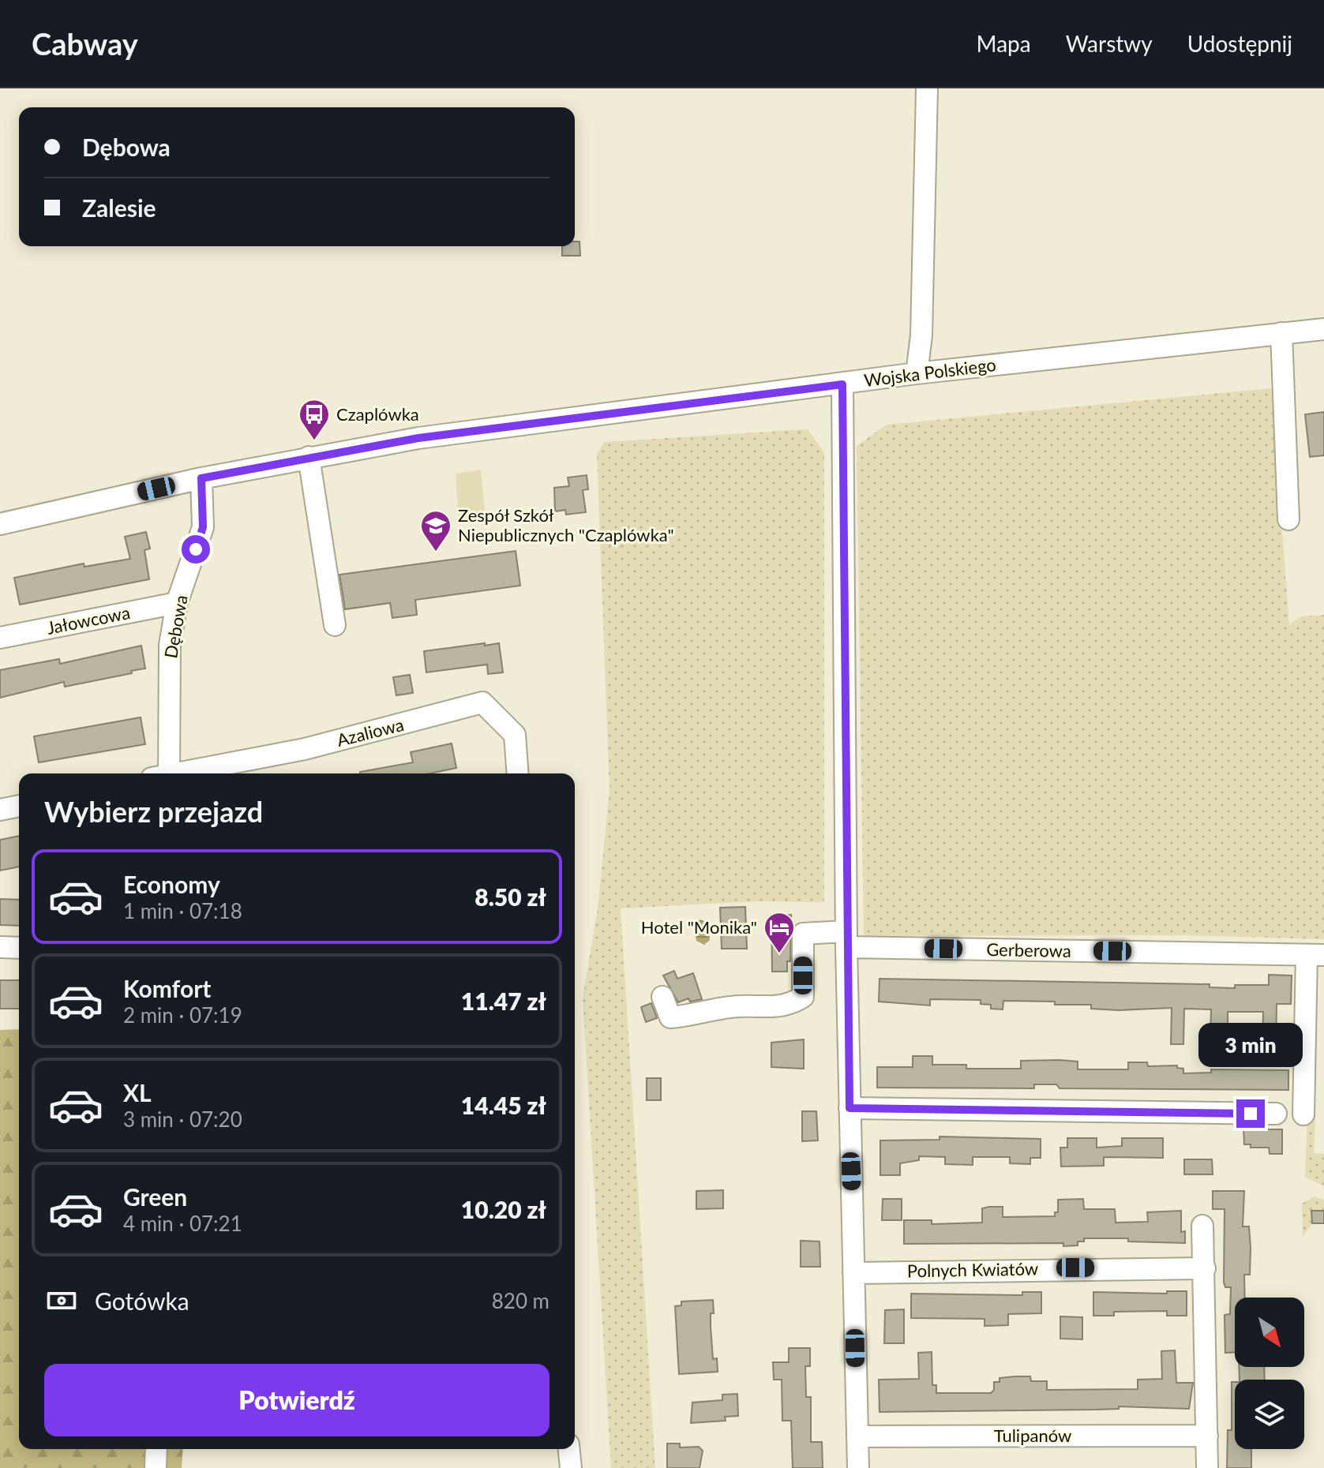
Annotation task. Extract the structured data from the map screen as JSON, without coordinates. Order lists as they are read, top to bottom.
{
  "streets": {
    "street": [
      "Wojska Polskiego",
      "Jałowcowa",
      "Dębowa",
      "Azaliowa",
      "Gerberowa",
      "Polnych Kwiatów",
      "Tulipanów"
    ]
  },
  "crossings": [
    ["Wojska Polskiego", "Dębowa"],
    ["Jałowcowa", "Dębowa"]
  ],
  "places": {
    "bus stop": ["Czaplówka"],
    "school or university": ["Zespół Szkół Niepublicznych \"Czaplówka\""],
    "hotel": ["Hotel \"Monika\""]
  },
  "north": "bottom right",
  "page": {
    "header": "Cabway",
    "nav": ["Mapa", "Warstwy", "Udostępnij"],
    "banner": ["Dębowa", "Zalesie"],
    "heading": "Wybierz przejazd",
    "list": [
      {
        "name": "Economy",
        "note": "1 min · 07:18",
        "value": "8.50 zł"
      },
      {
        "name": "Komfort",
        "note": "2 min · 07:19",
        "value": "11.47 zł"
      },
      {
        "name": "XL",
        "note": "3 min · 07:20",
        "value": "14.45 zł"
      },
      {
        "name": "Green",
        "note": "4 min · 07:21",
        "value": "10.20 zł"
      }
    ],
    "bubble": "3 min",
    "pay": ["Gotówka", "820 m"],
    "buttons": "Potwierdź"
  }
}
